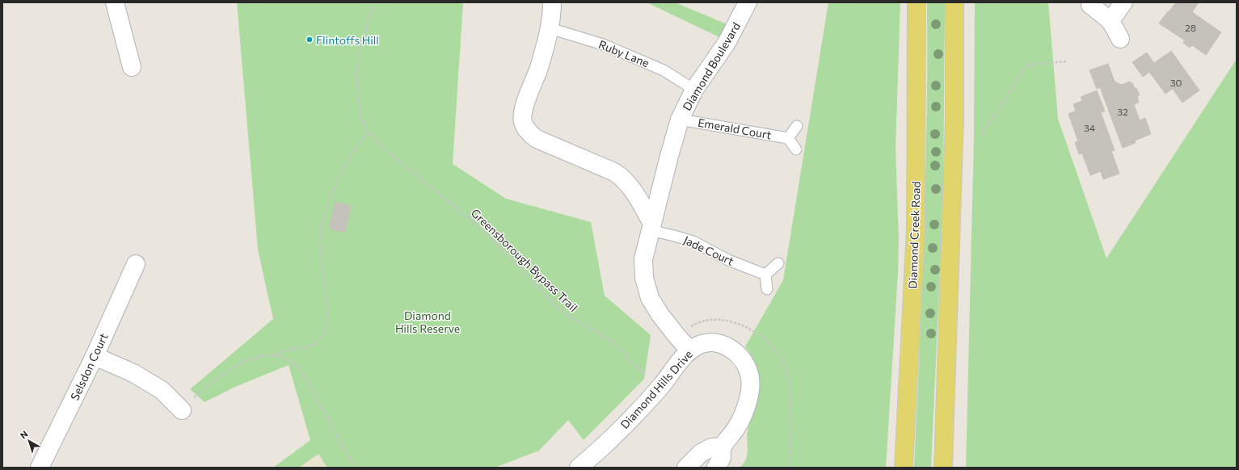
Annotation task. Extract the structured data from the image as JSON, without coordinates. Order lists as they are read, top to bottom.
{
  "streets": {
    "main road": ["Diamond Creek Road"],
    "street": ["Diamond Boulevard", "Selsdon Court", "Diamond Hills Drive"],
    "lane": ["Ruby Lane", "Emerald Court", "Jade Court"],
    "path": ["Greensborough Bypass Trail"]
  },
  "crossings": [
    ["Ruby Lane", "Diamond Boulevard"],
    ["Diamond Boulevard", "Emerald Court"],
    ["Diamond Boulevard", "Jade Court"],
    ["Diamond Boulevard", "Diamond Hills Drive"]
  ],
  "parks": ["Diamond Hills Reserve"],
  "places": ["Flintoffs Hill"],
  "house_numbers": [
    "28",
    "30",
    "32",
    "34"
  ],
  "north": "top left"
}
